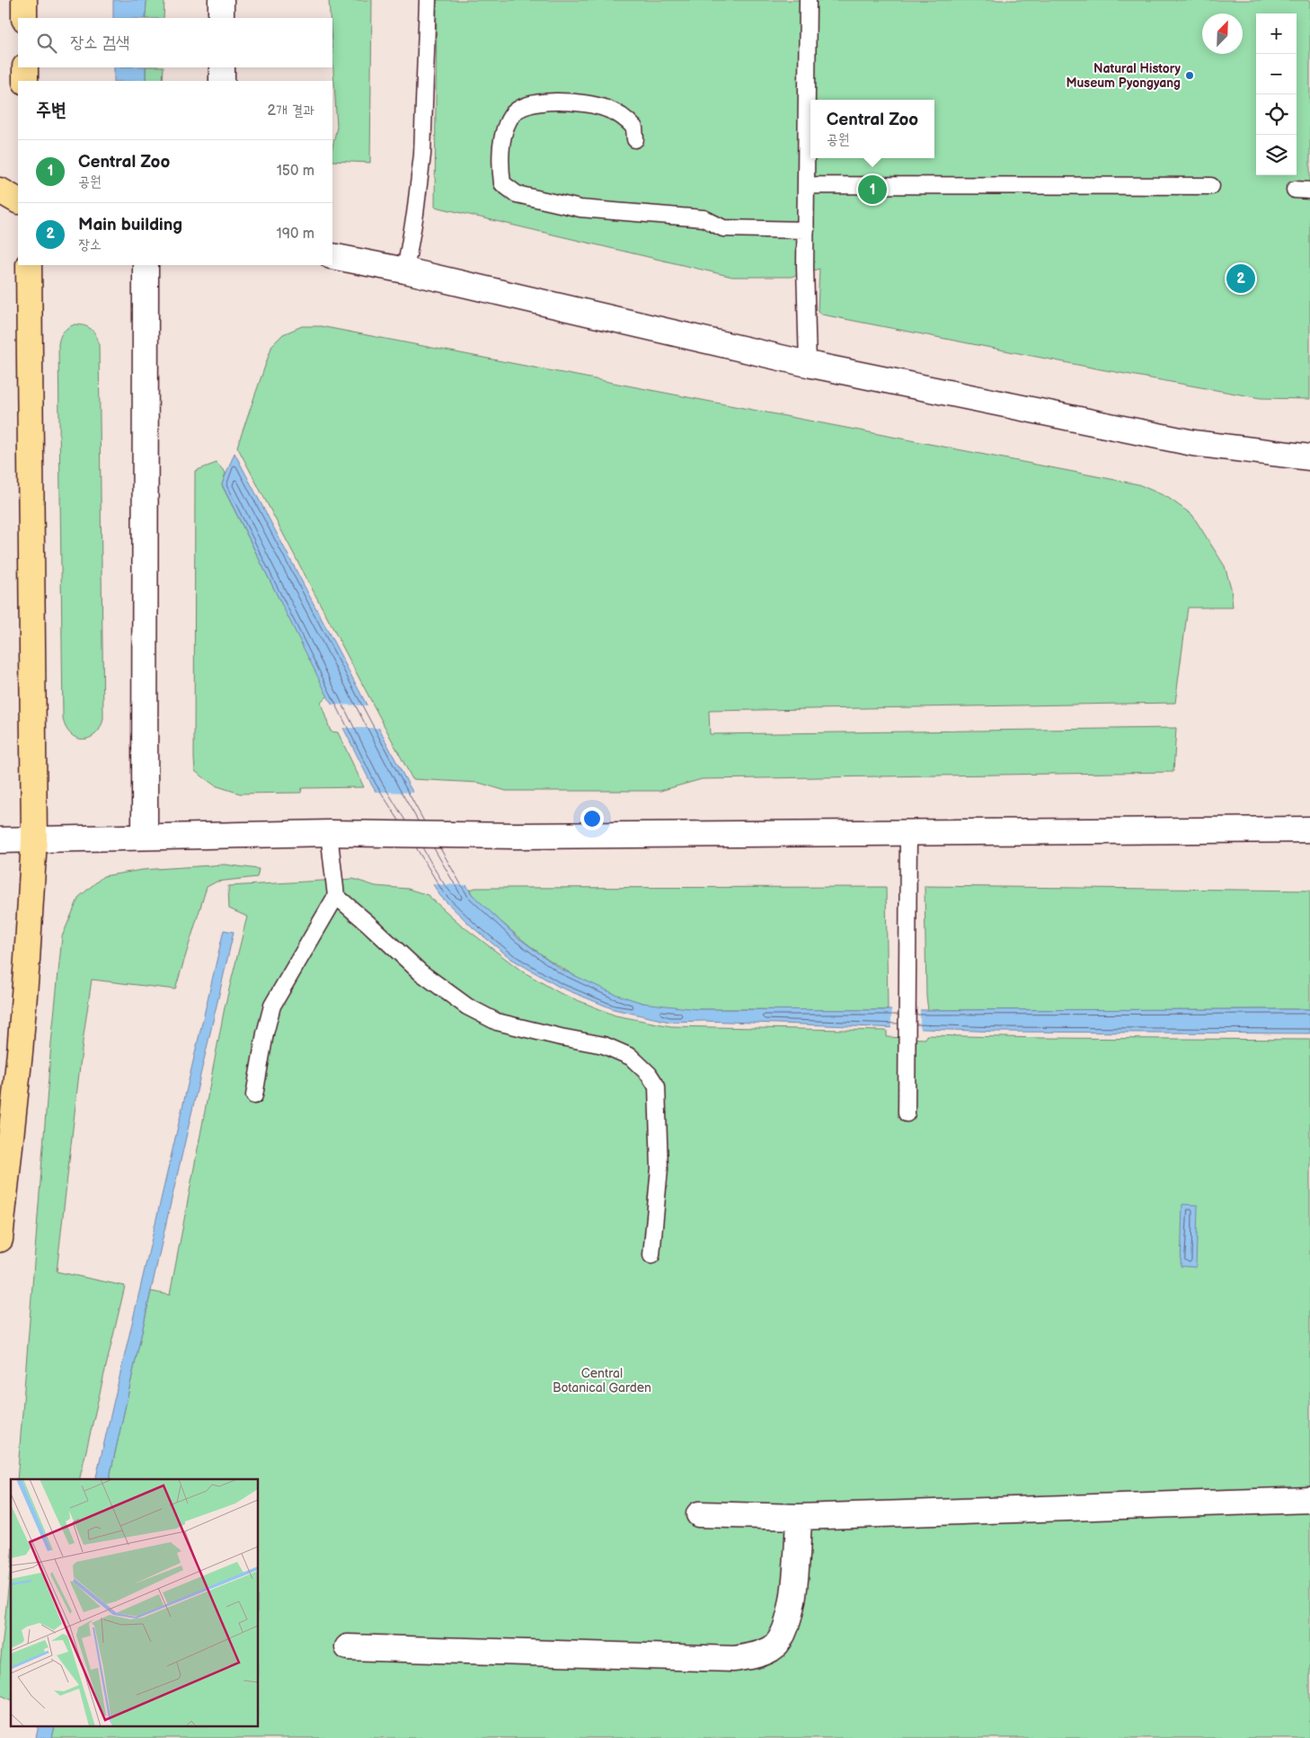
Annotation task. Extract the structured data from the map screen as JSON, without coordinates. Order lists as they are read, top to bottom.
{
  "parks": ["Central Botanical Garden"],
  "places": ["Natural History Museum Pyongyang"],
  "north": "top right",
  "page": {
    "map_buttons": ["+", "−"],
    "search": "장소 검색",
    "heading": ["주변", "2개 결과"],
    "popup": ["Central Zoo", "공원"],
    "list": [
      {
        "mark": "1",
        "name": "Central Zoo",
        "note": "공원",
        "value": "150 m"
      },
      {
        "mark": "2",
        "name": "Main building",
        "note": "장소",
        "value": "190 m"
      }
    ],
    "pins": ["1", "2"]
  }
}
